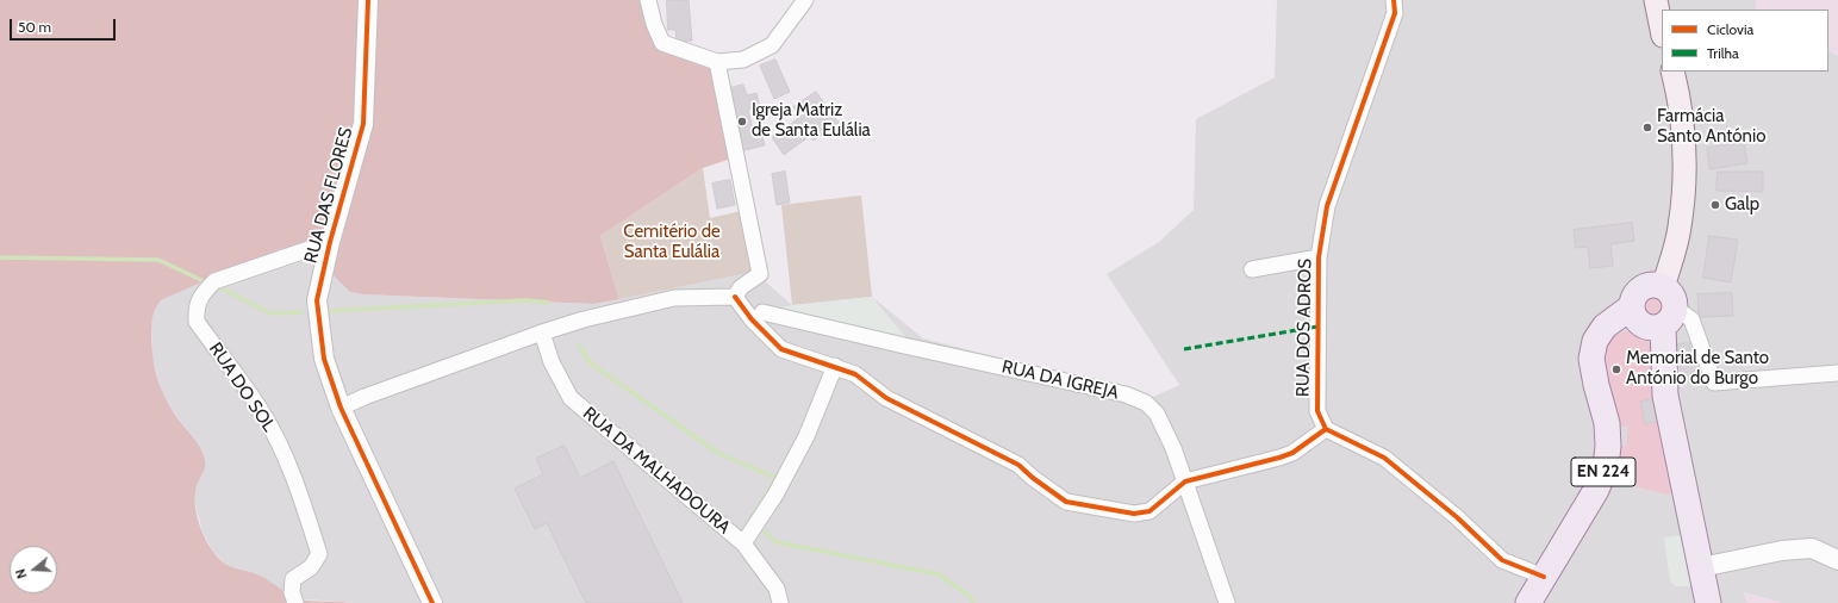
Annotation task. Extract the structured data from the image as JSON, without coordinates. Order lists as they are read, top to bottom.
{
  "streets": {
    "main road": ["EN 224"],
    "street": [
      "RUA DAS FLORES",
      "RUA DOS ADROS",
      "RUA DA IGREJA",
      "RUA DO SOL",
      "RUA DA MALHADOURA"
    ]
  },
  "crossings": [
    ["RUA DAS FLORES", "RUA DO SOL"]
  ],
  "parks": ["Cemitério de Santa Eulália"],
  "places": [
    "Igreja Matriz de Santa Eulália",
    "Farmácia Santo António",
    "Galp",
    "Memorial de Santo António do Burgo"
  ],
  "legend": ["Ciclovia", "Trilha"],
  "scale_bar": "50 m",
  "north": "left"
}
